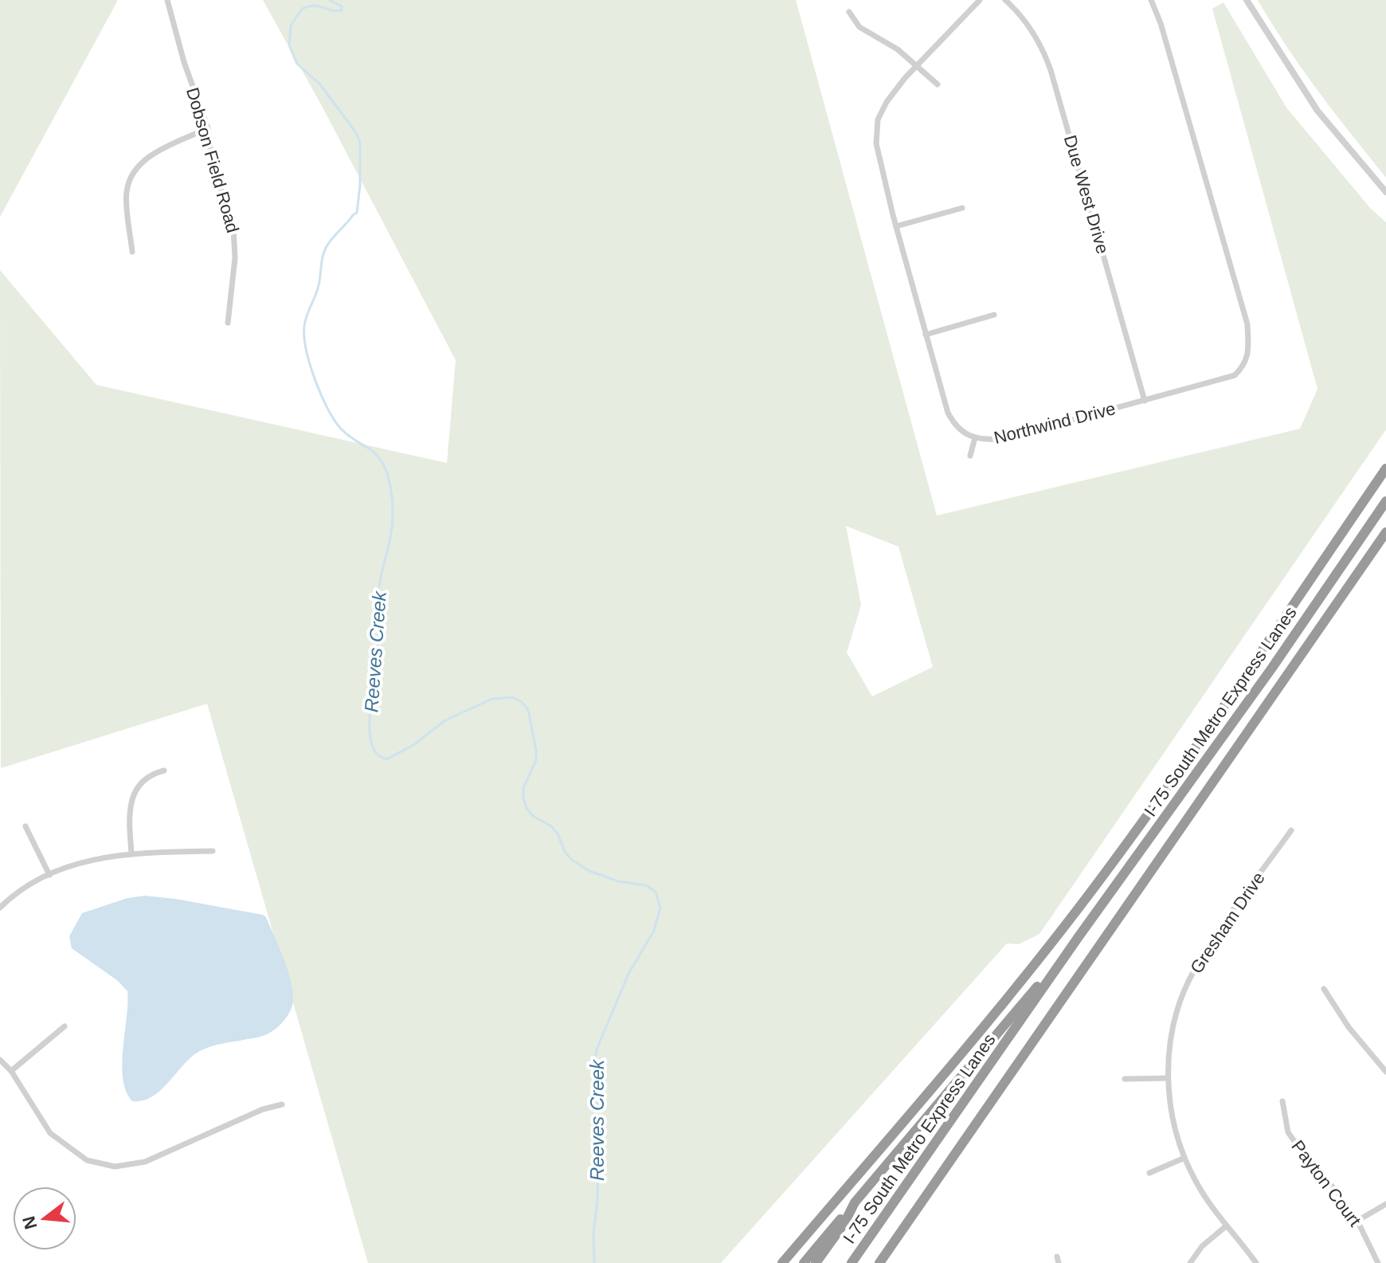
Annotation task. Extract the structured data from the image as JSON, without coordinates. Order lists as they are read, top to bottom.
{
  "streets": {
    "highway": ["I-75 South Metro Express Lanes"],
    "street": [
      "Dobson Field Road",
      "Due West Drive",
      "Northwind Drive",
      "Gresham Drive",
      "Payton Court"
    ]
  },
  "crossings": [
    ["Due West Drive", "Northwind Drive"]
  ],
  "water": ["Reeves Creek"],
  "north": "left"
}
